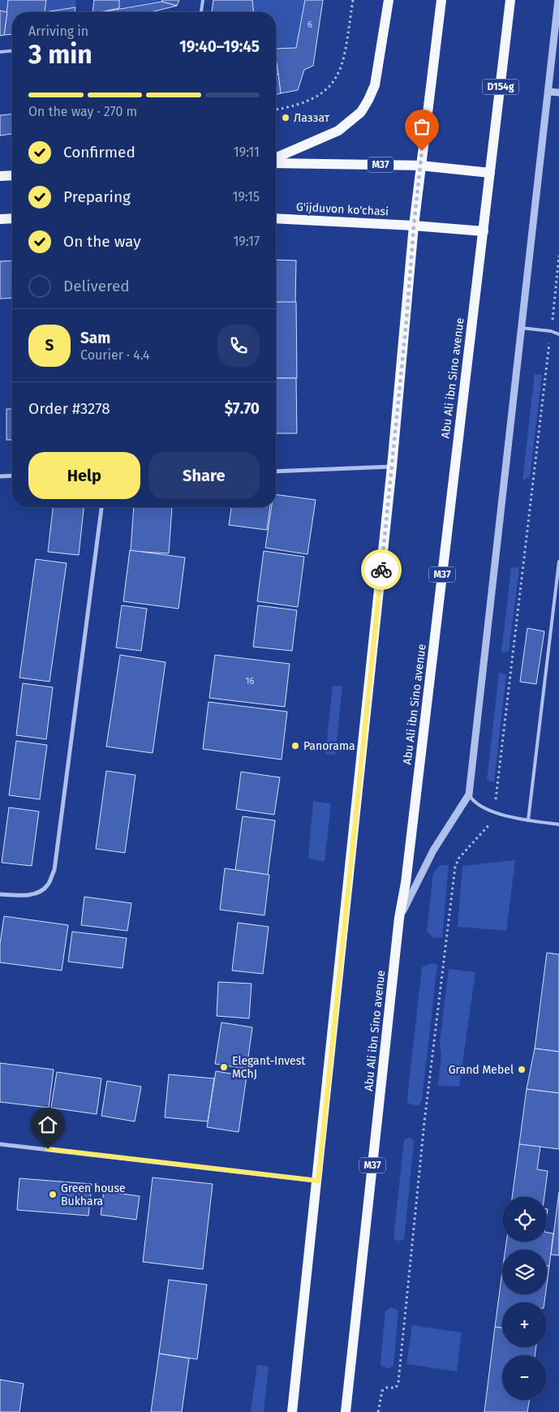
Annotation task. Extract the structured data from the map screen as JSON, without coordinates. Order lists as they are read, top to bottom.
{
  "streets": {
    "main road": [
      "D154g",
      "M37",
      "G'ijduvon ko'chasi",
      "Abu Ali ibn Sino avenue"
    ]
  },
  "crossings": [
    ["M37", "Abu Ali ibn Sino avenue"],
    ["G'ijduvon ko'chasi", "Abu Ali ibn Sino avenue"]
  ],
  "places": [
    "Лаззат",
    "Panorama",
    "Elegant-Invest MChJ",
    "Grand Mebel",
    "Green house Bukhara"
  ],
  "house_numbers": ["6", "16"],
  "page": {
    "heading": ["3 min", "Arriving in", "19:40–19:45"],
    "panel": [
      "Sam",
      "Courier · 4.4",
      "Order #3278",
      "$7.70"
    ],
    "bar": "On the way · 270 m",
    "list": [
      ["Confirmed", "19:11"],
      ["Preparing", "19:15"],
      ["On the way", "19:17"],
      "Delivered"
    ],
    "round": "S",
    "buttons": ["Help", "Share"],
    "map_buttons": ["+", "−"]
  }
}
